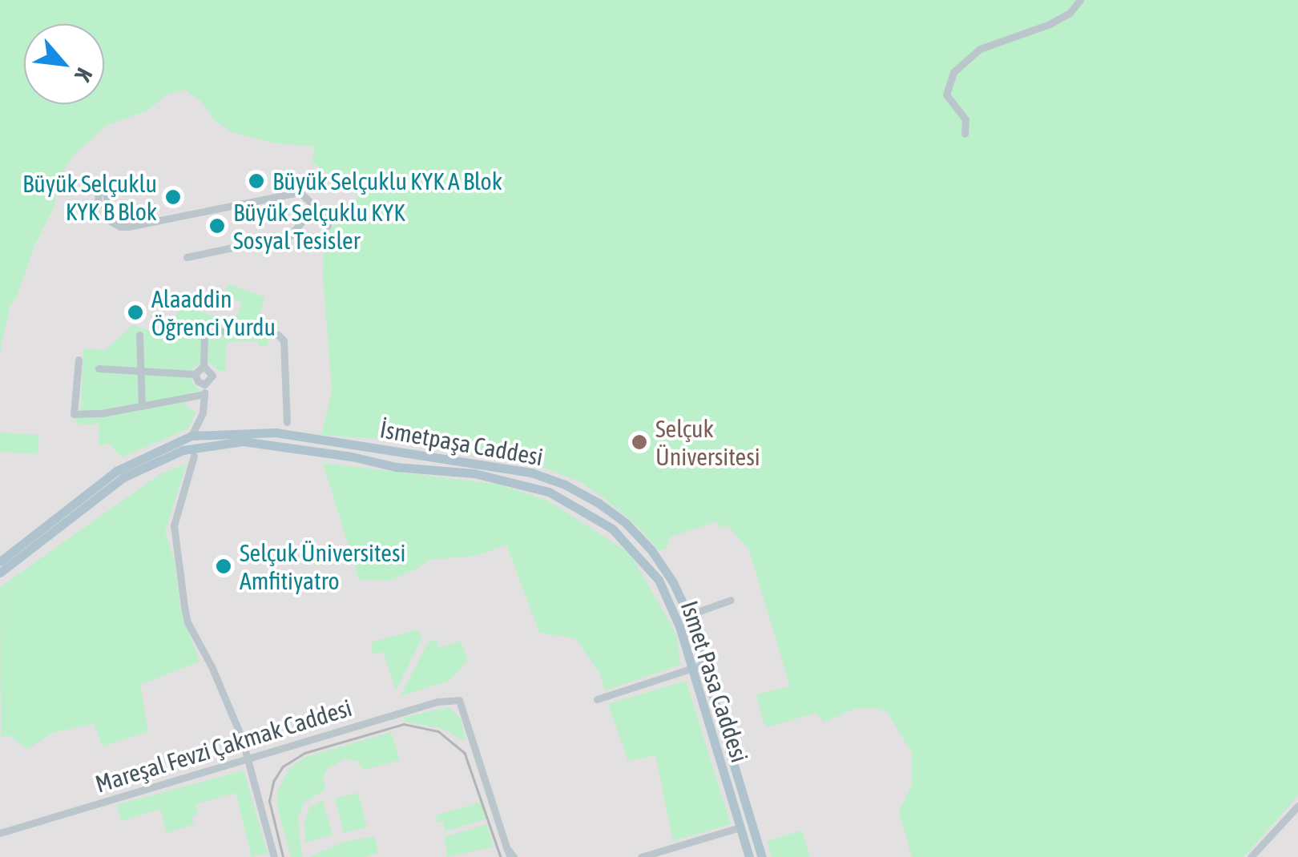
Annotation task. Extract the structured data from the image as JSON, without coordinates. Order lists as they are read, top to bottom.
{
  "streets": {
    "main road": ["İsmetpaşa Caddesi", "Ismet Pasa Caddesi"],
    "street": ["Mareşal Fevzi Çakmak Caddesi"]
  },
  "places": [
    "Büyük Selçuklu KYK A Blok",
    "Büyük Selçuklu KYK B Blok",
    "Büyük Selçuklu KYK Sosyal Tesisler",
    "Alaaddin Öğrenci Yurdu",
    "Selçuk Üniversitesi",
    "Selçuk Üniversitesi Amfitiyatro"
  ],
  "north": "bottom right"
}
